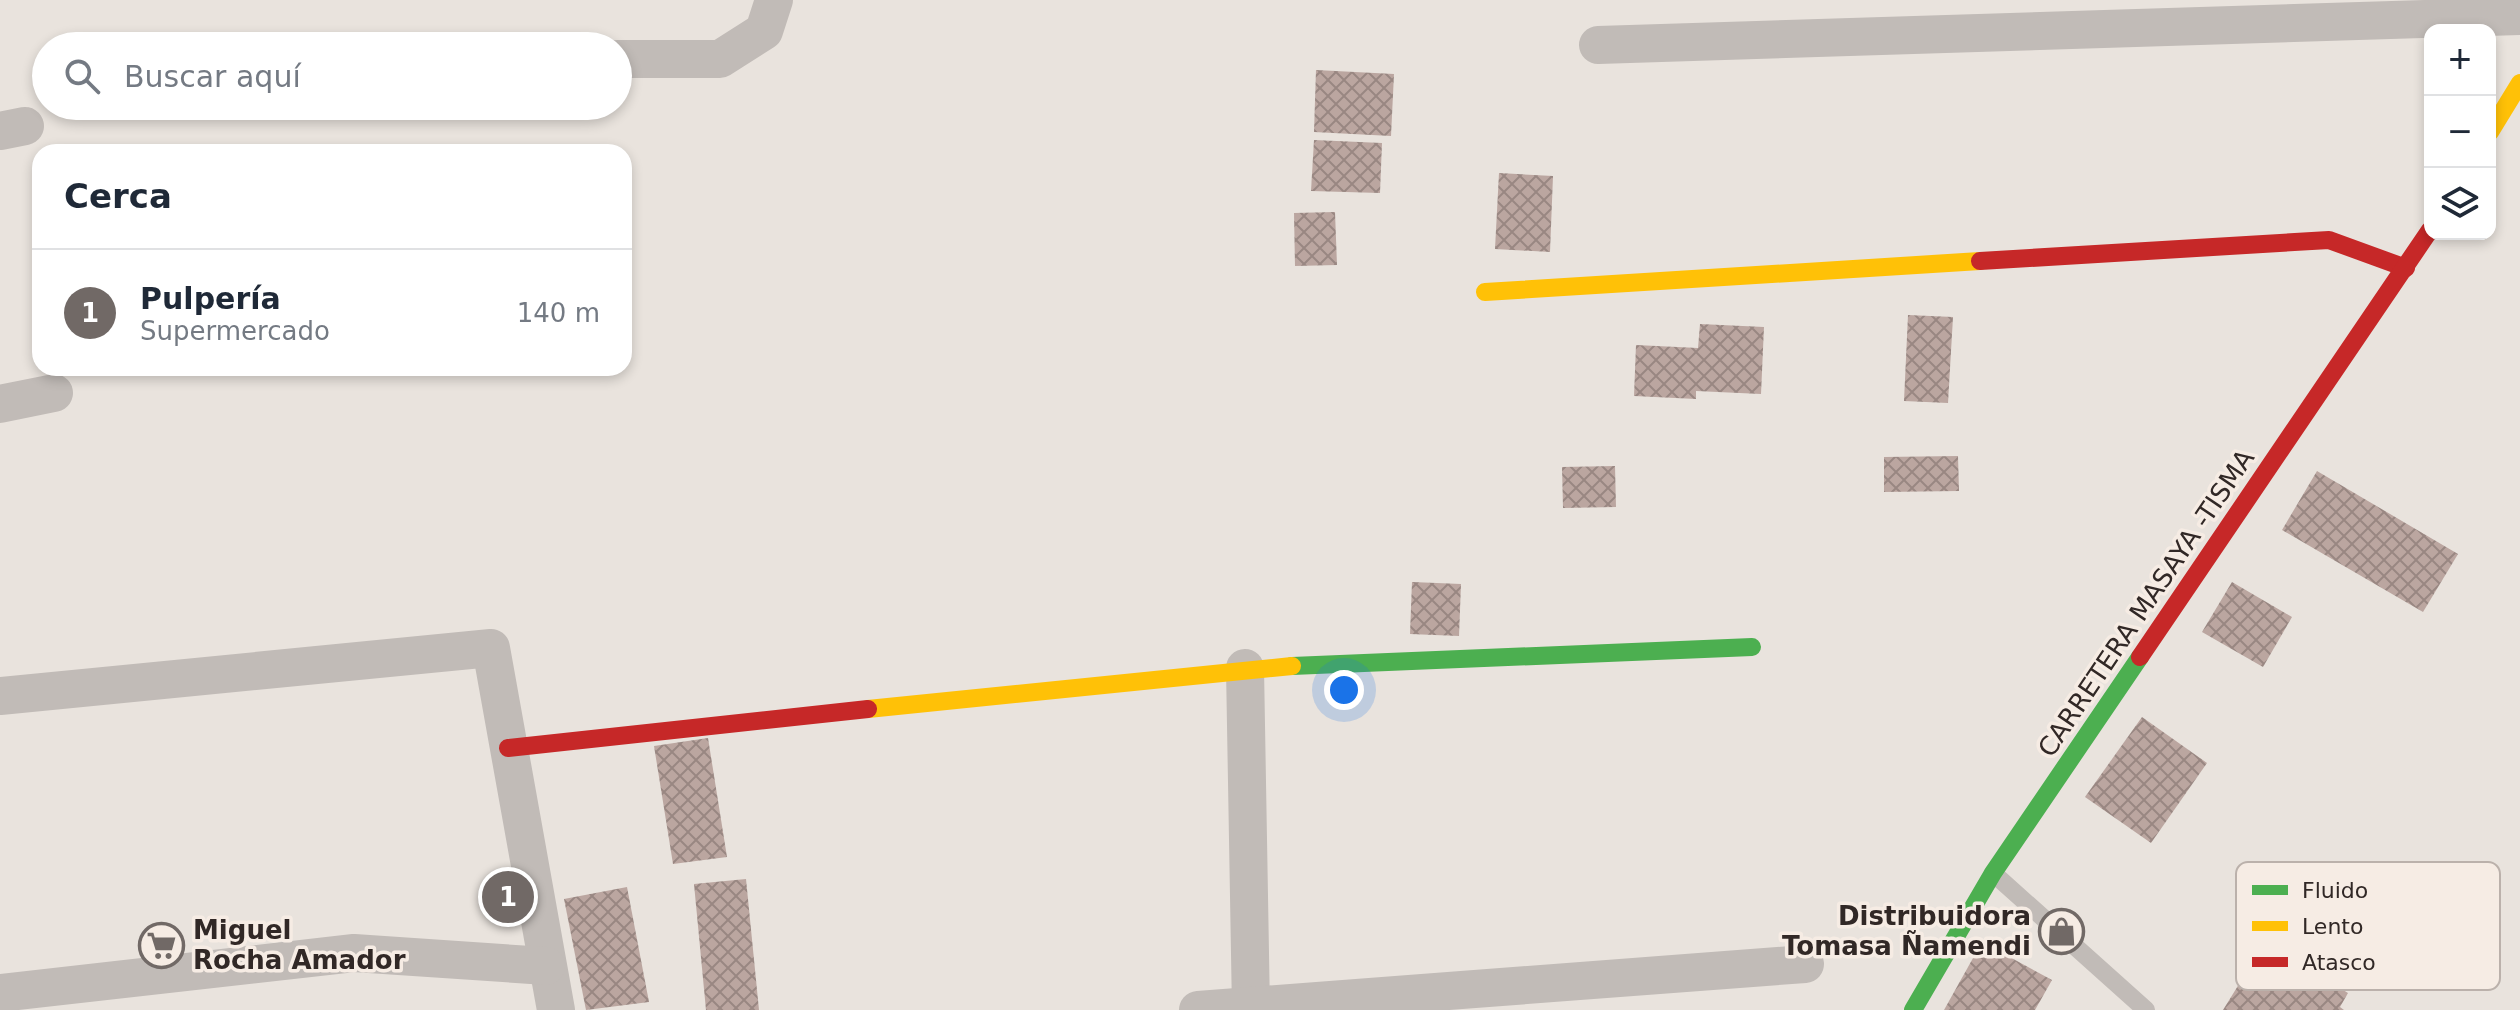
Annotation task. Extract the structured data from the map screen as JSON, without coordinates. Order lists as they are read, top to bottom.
{
  "streets": {
    "street": ["CARRETERA MASAYA -TISMA"]
  },
  "places": {
    "shop": ["Distribuidora Tomasa Ñamendi"],
    "supermarket": ["Miguel Rocha Amador"]
  },
  "legend": ["Fluido", "Lento", "Atasco"],
  "page": {
    "map_buttons": ["+", "−"],
    "search": "Buscar aquí",
    "heading": "Cerca",
    "list": [
      {
        "mark": "1",
        "name": "Pulpería",
        "note": "Supermercado",
        "value": "140 m"
      }
    ],
    "pins": "1"
  }
}
